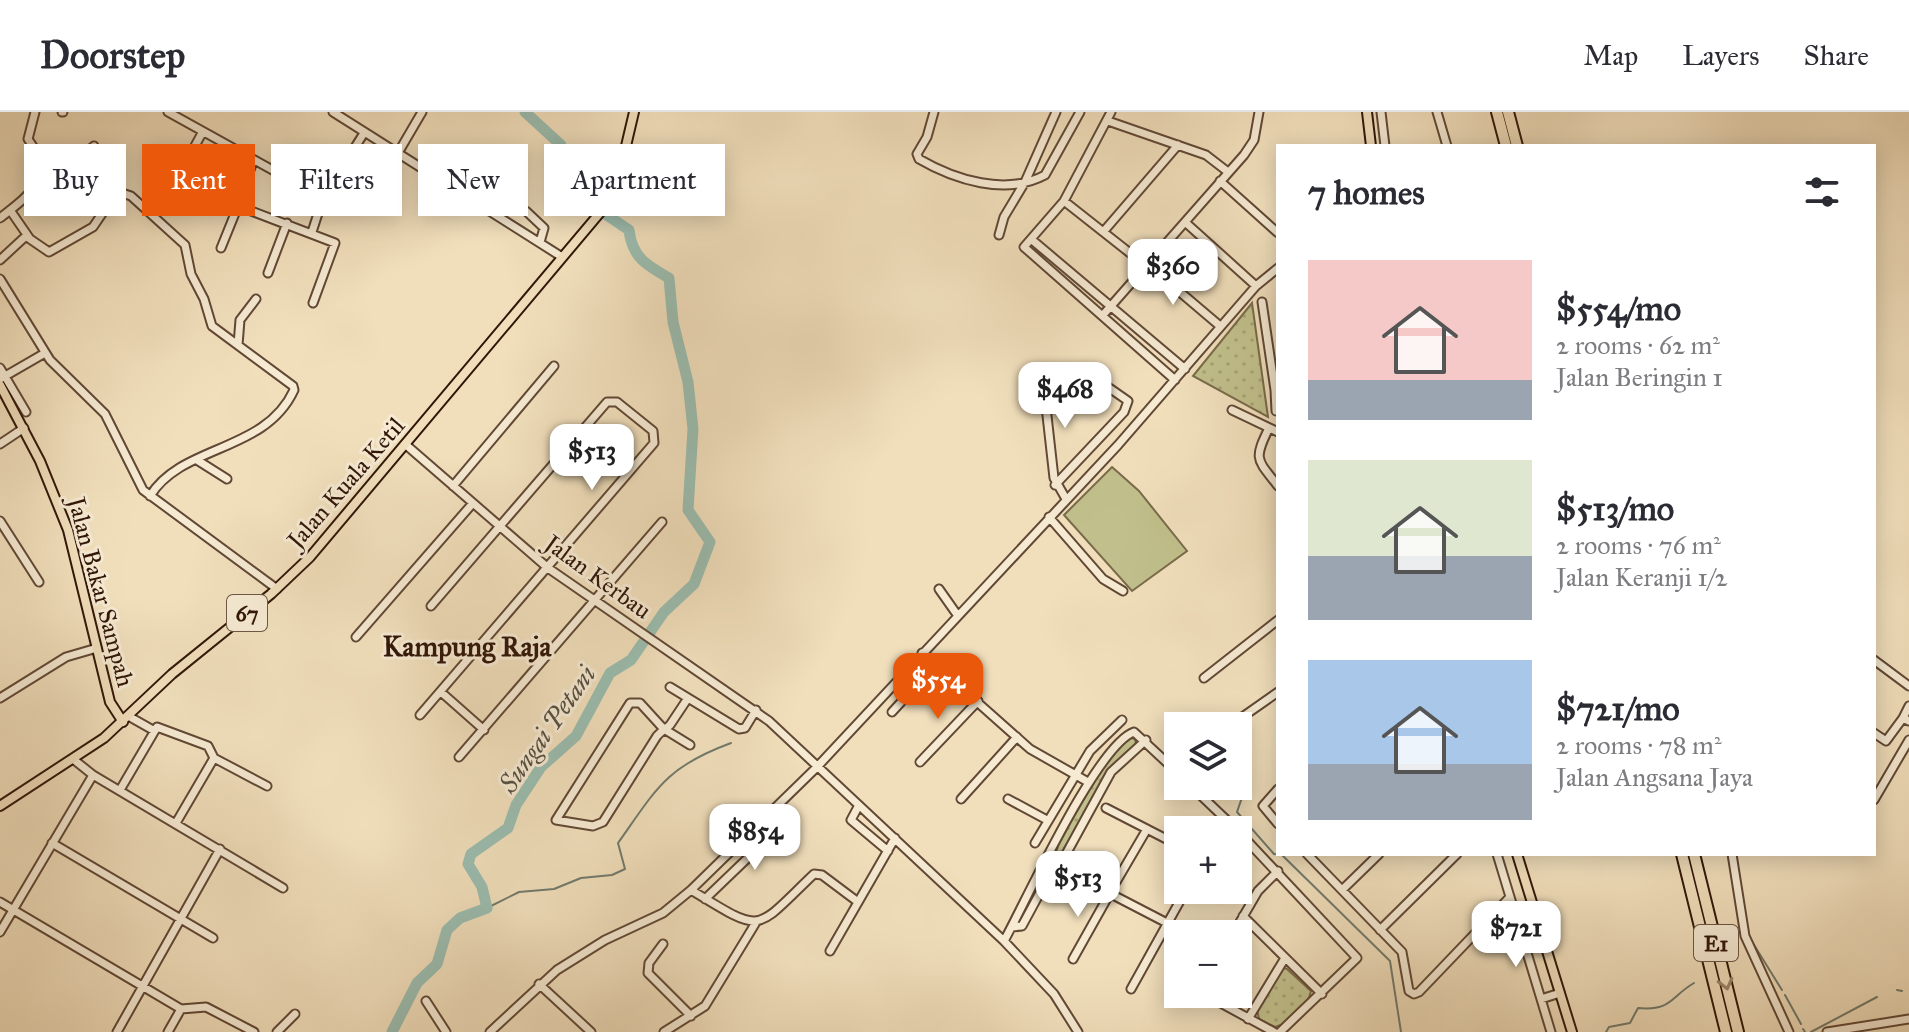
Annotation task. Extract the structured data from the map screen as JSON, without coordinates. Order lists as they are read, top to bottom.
{
  "streets": {
    "highway": ["E1"],
    "main road": ["Jalan Kuala Ketil", "Jalan Bakar Sampah", "67"],
    "street": ["Jalan Kerbau"]
  },
  "crossings": [
    ["Jalan Kuala Ketil", "Jalan Kerbau"],
    ["Jalan Kuala Ketil", "Jalan Bakar Sampah"]
  ],
  "districts": ["Kampung Raja"],
  "water": ["Sungai Petani"],
  "page": {
    "header": "Doorstep",
    "nav": ["Map", "Layers", "Share"],
    "chip": [
      "Buy",
      "Rent",
      "Filters",
      "New",
      "Apartment"
    ],
    "heading": "7 homes",
    "price": [
      "$360",
      "$468",
      "$513",
      "$554",
      "$854",
      "$513",
      "$721"
    ],
    "list": [
      {
        "name": "$554/mo",
        "note": "2 rooms · 62 m² · Jalan Beringin 1"
      },
      {
        "name": "$513/mo",
        "note": "2 rooms · 76 m² · Jalan Keranji 1/2"
      },
      {
        "name": "$721/mo",
        "note": "2 rooms · 78 m² · Jalan Angsana Jaya"
      }
    ],
    "map_buttons": ["+", "−"]
  }
}
